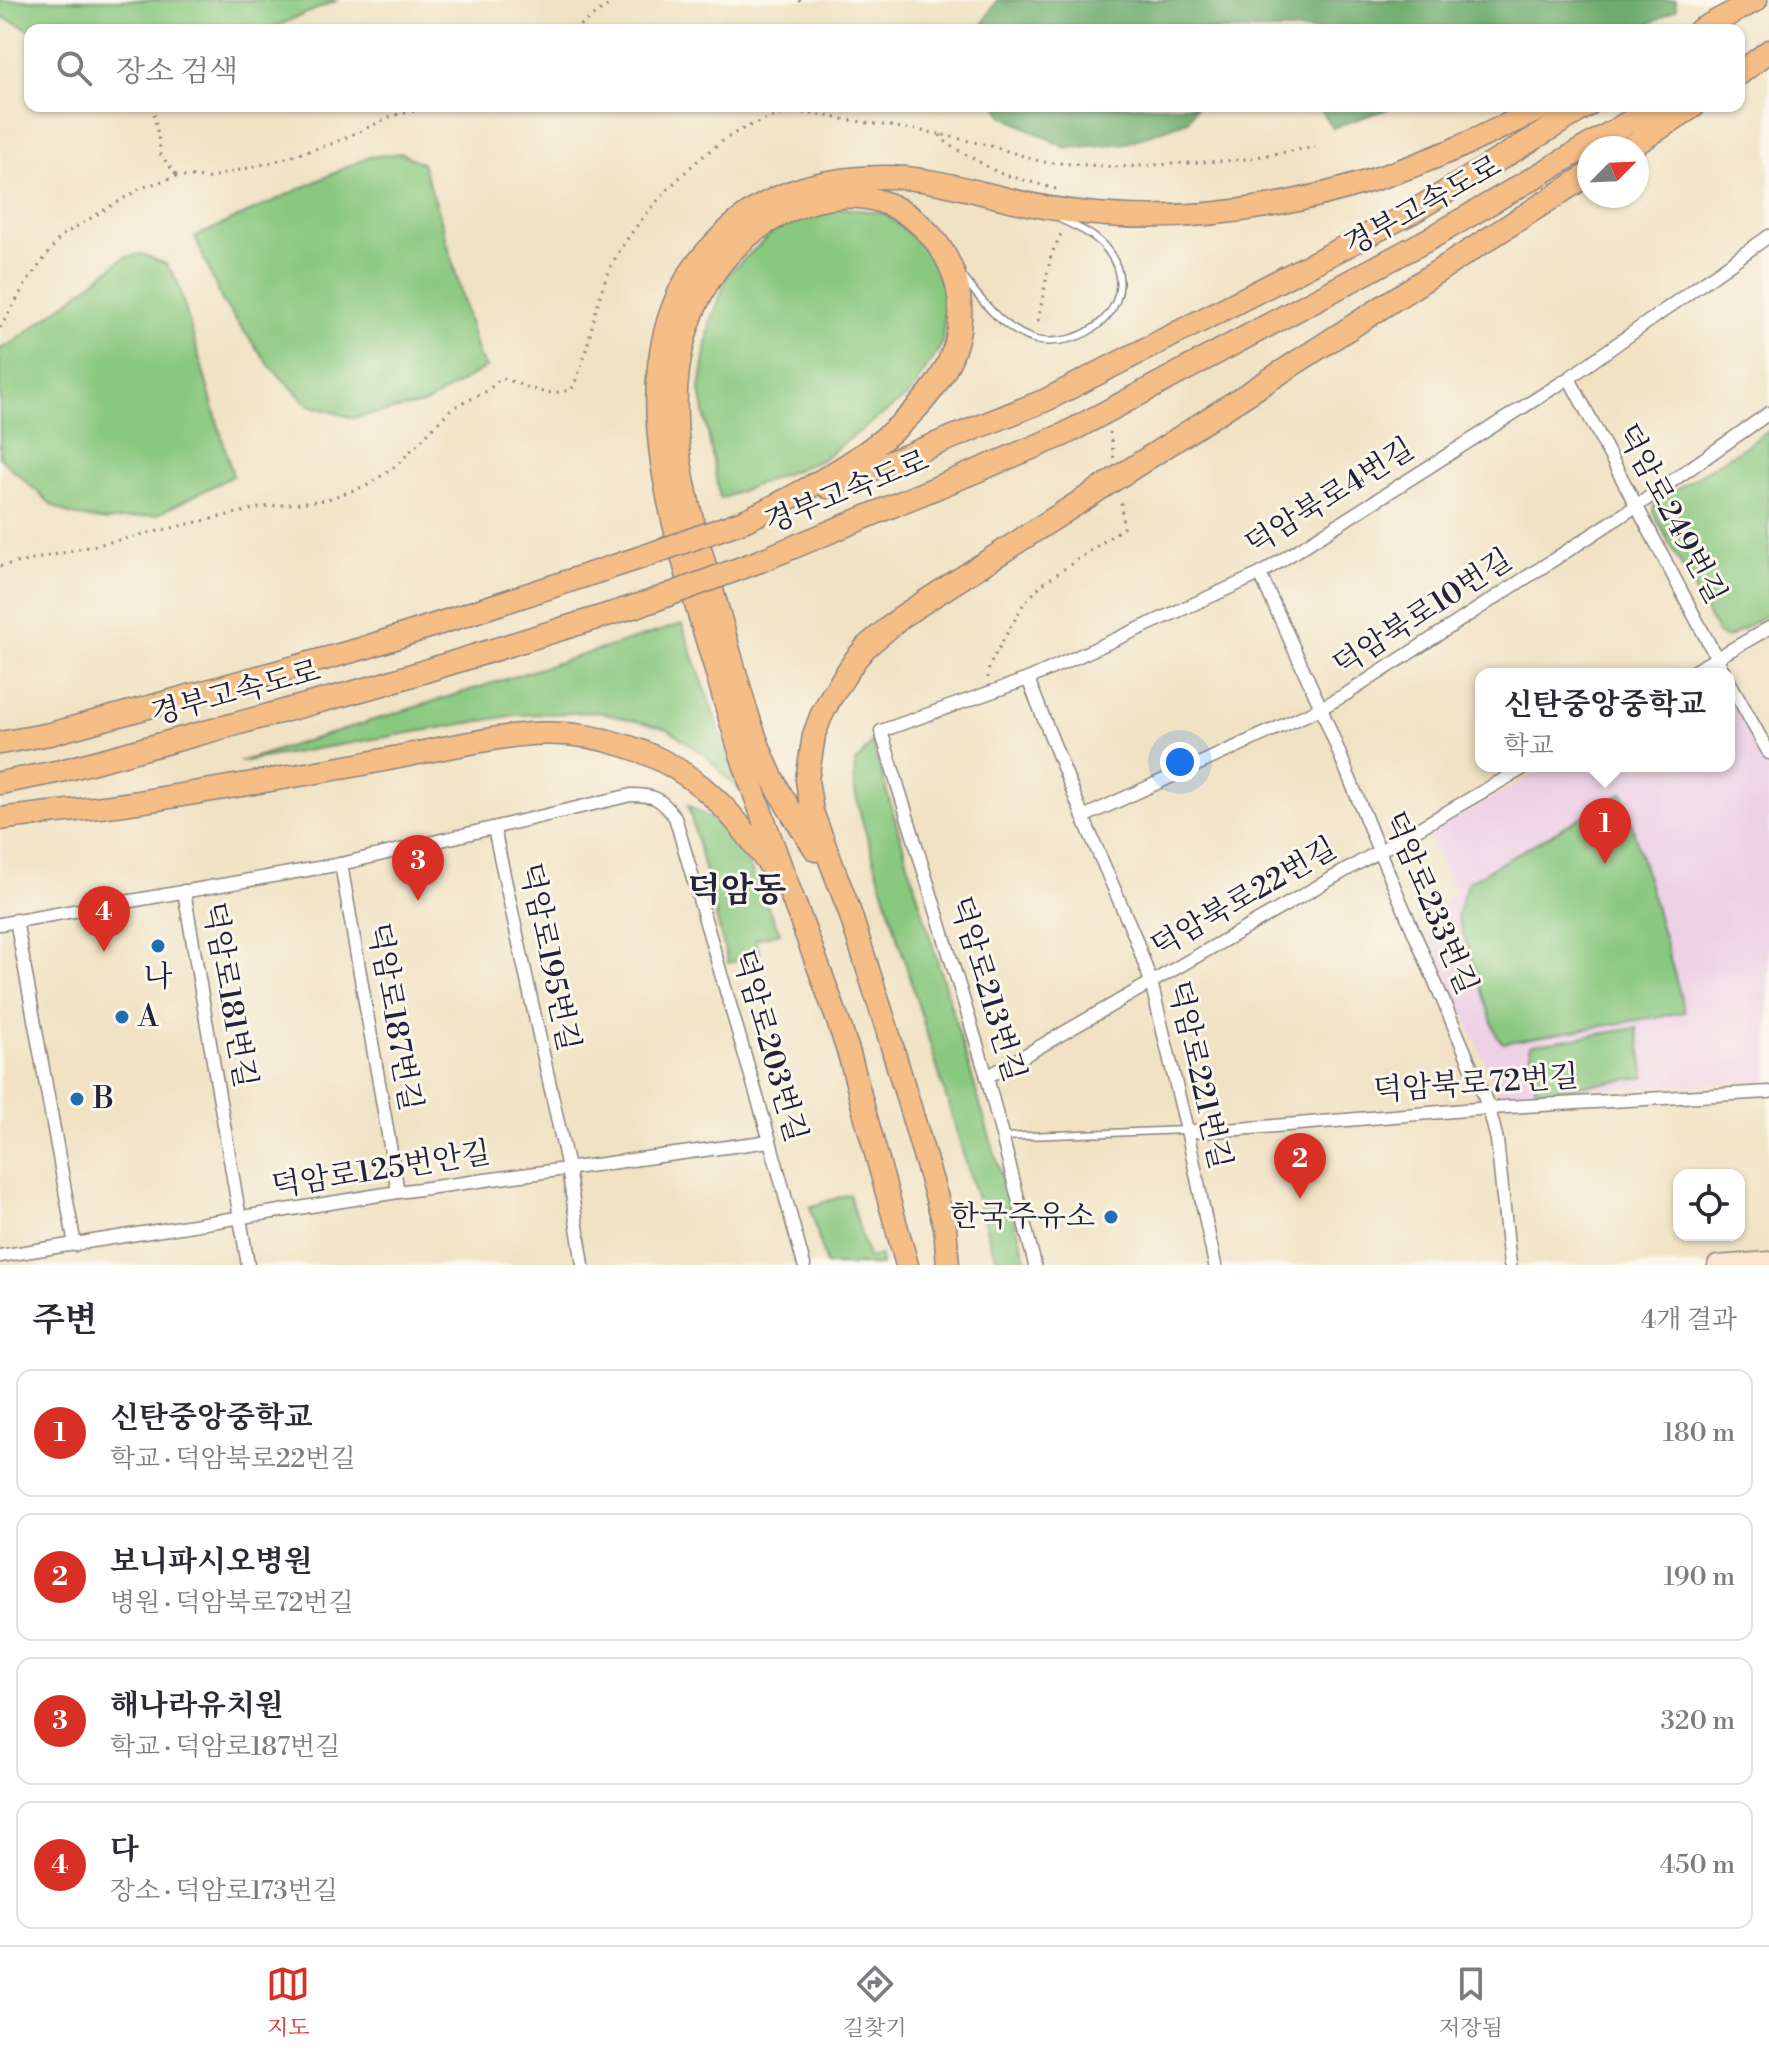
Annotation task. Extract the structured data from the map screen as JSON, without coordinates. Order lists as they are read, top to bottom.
{
  "streets": {
    "highway": ["경부고속도로"],
    "street": [
      "덕암북로4번길",
      "덕암로249번길",
      "덕암북로10번길",
      "덕암북로22번길",
      "덕암로233번길",
      "덕암로195번길",
      "덕암로213번길",
      "덕암로181번길",
      "덕암로187번길",
      "덕암로203번길",
      "덕암로221번길",
      "덕암북로72번길",
      "덕암로125번안길"
    ]
  },
  "crossings": [
    ["덕암북로4번길", "덕암로249번길"],
    ["덕암북로4번길", "덕암로233번길"],
    ["덕암북로4번길", "덕암로213번길"],
    ["덕암북로4번길", "덕암로221번길"],
    ["덕암로249번길", "덕암북로10번길"],
    ["덕암북로10번길", "덕암로233번길"],
    ["덕암북로10번길", "덕암로221번길"],
    ["덕암북로22번길", "덕암로233번길"],
    ["덕암북로22번길", "덕암로213번길"],
    ["덕암북로22번길", "덕암로221번길"],
    ["덕암로233번길", "덕암북로72번길"],
    ["덕암로195번길", "덕암로203번길"],
    ["덕암로195번길", "덕암로125번안길"],
    ["덕암로181번길", "덕암로187번길"],
    ["덕암로181번길", "덕암로125번안길"],
    ["덕암로187번길", "덕암로125번안길"],
    ["덕암로203번길", "덕암로125번안길"],
    ["덕암로221번길", "덕암북로72번길"]
  ],
  "districts": ["덕암동"],
  "places": [
    "나",
    "A",
    "B",
    "한국주유소"
  ],
  "north": "top right",
  "page": {
    "search": "장소 검색",
    "popup": ["신탄중앙중학교", "학교"],
    "pins": [
      "1",
      "3",
      "4",
      "2"
    ],
    "heading": ["주변", "4개 결과"],
    "list": [
      {
        "mark": "1",
        "name": "신탄중앙중학교",
        "note": "학교 · 덕암북로22번길",
        "value": "180 m"
      },
      {
        "mark": "2",
        "name": "보니파시오병원",
        "note": "병원 · 덕암북로72번길",
        "value": "190 m"
      },
      {
        "mark": "3",
        "name": "해나라유치원",
        "note": "학교 · 덕암로187번길",
        "value": "320 m"
      },
      {
        "mark": "4",
        "name": "다",
        "note": "장소 · 덕암로173번길",
        "value": "450 m"
      }
    ],
    "nav": ["지도", "길찾기", "저장됨"]
  }
}
